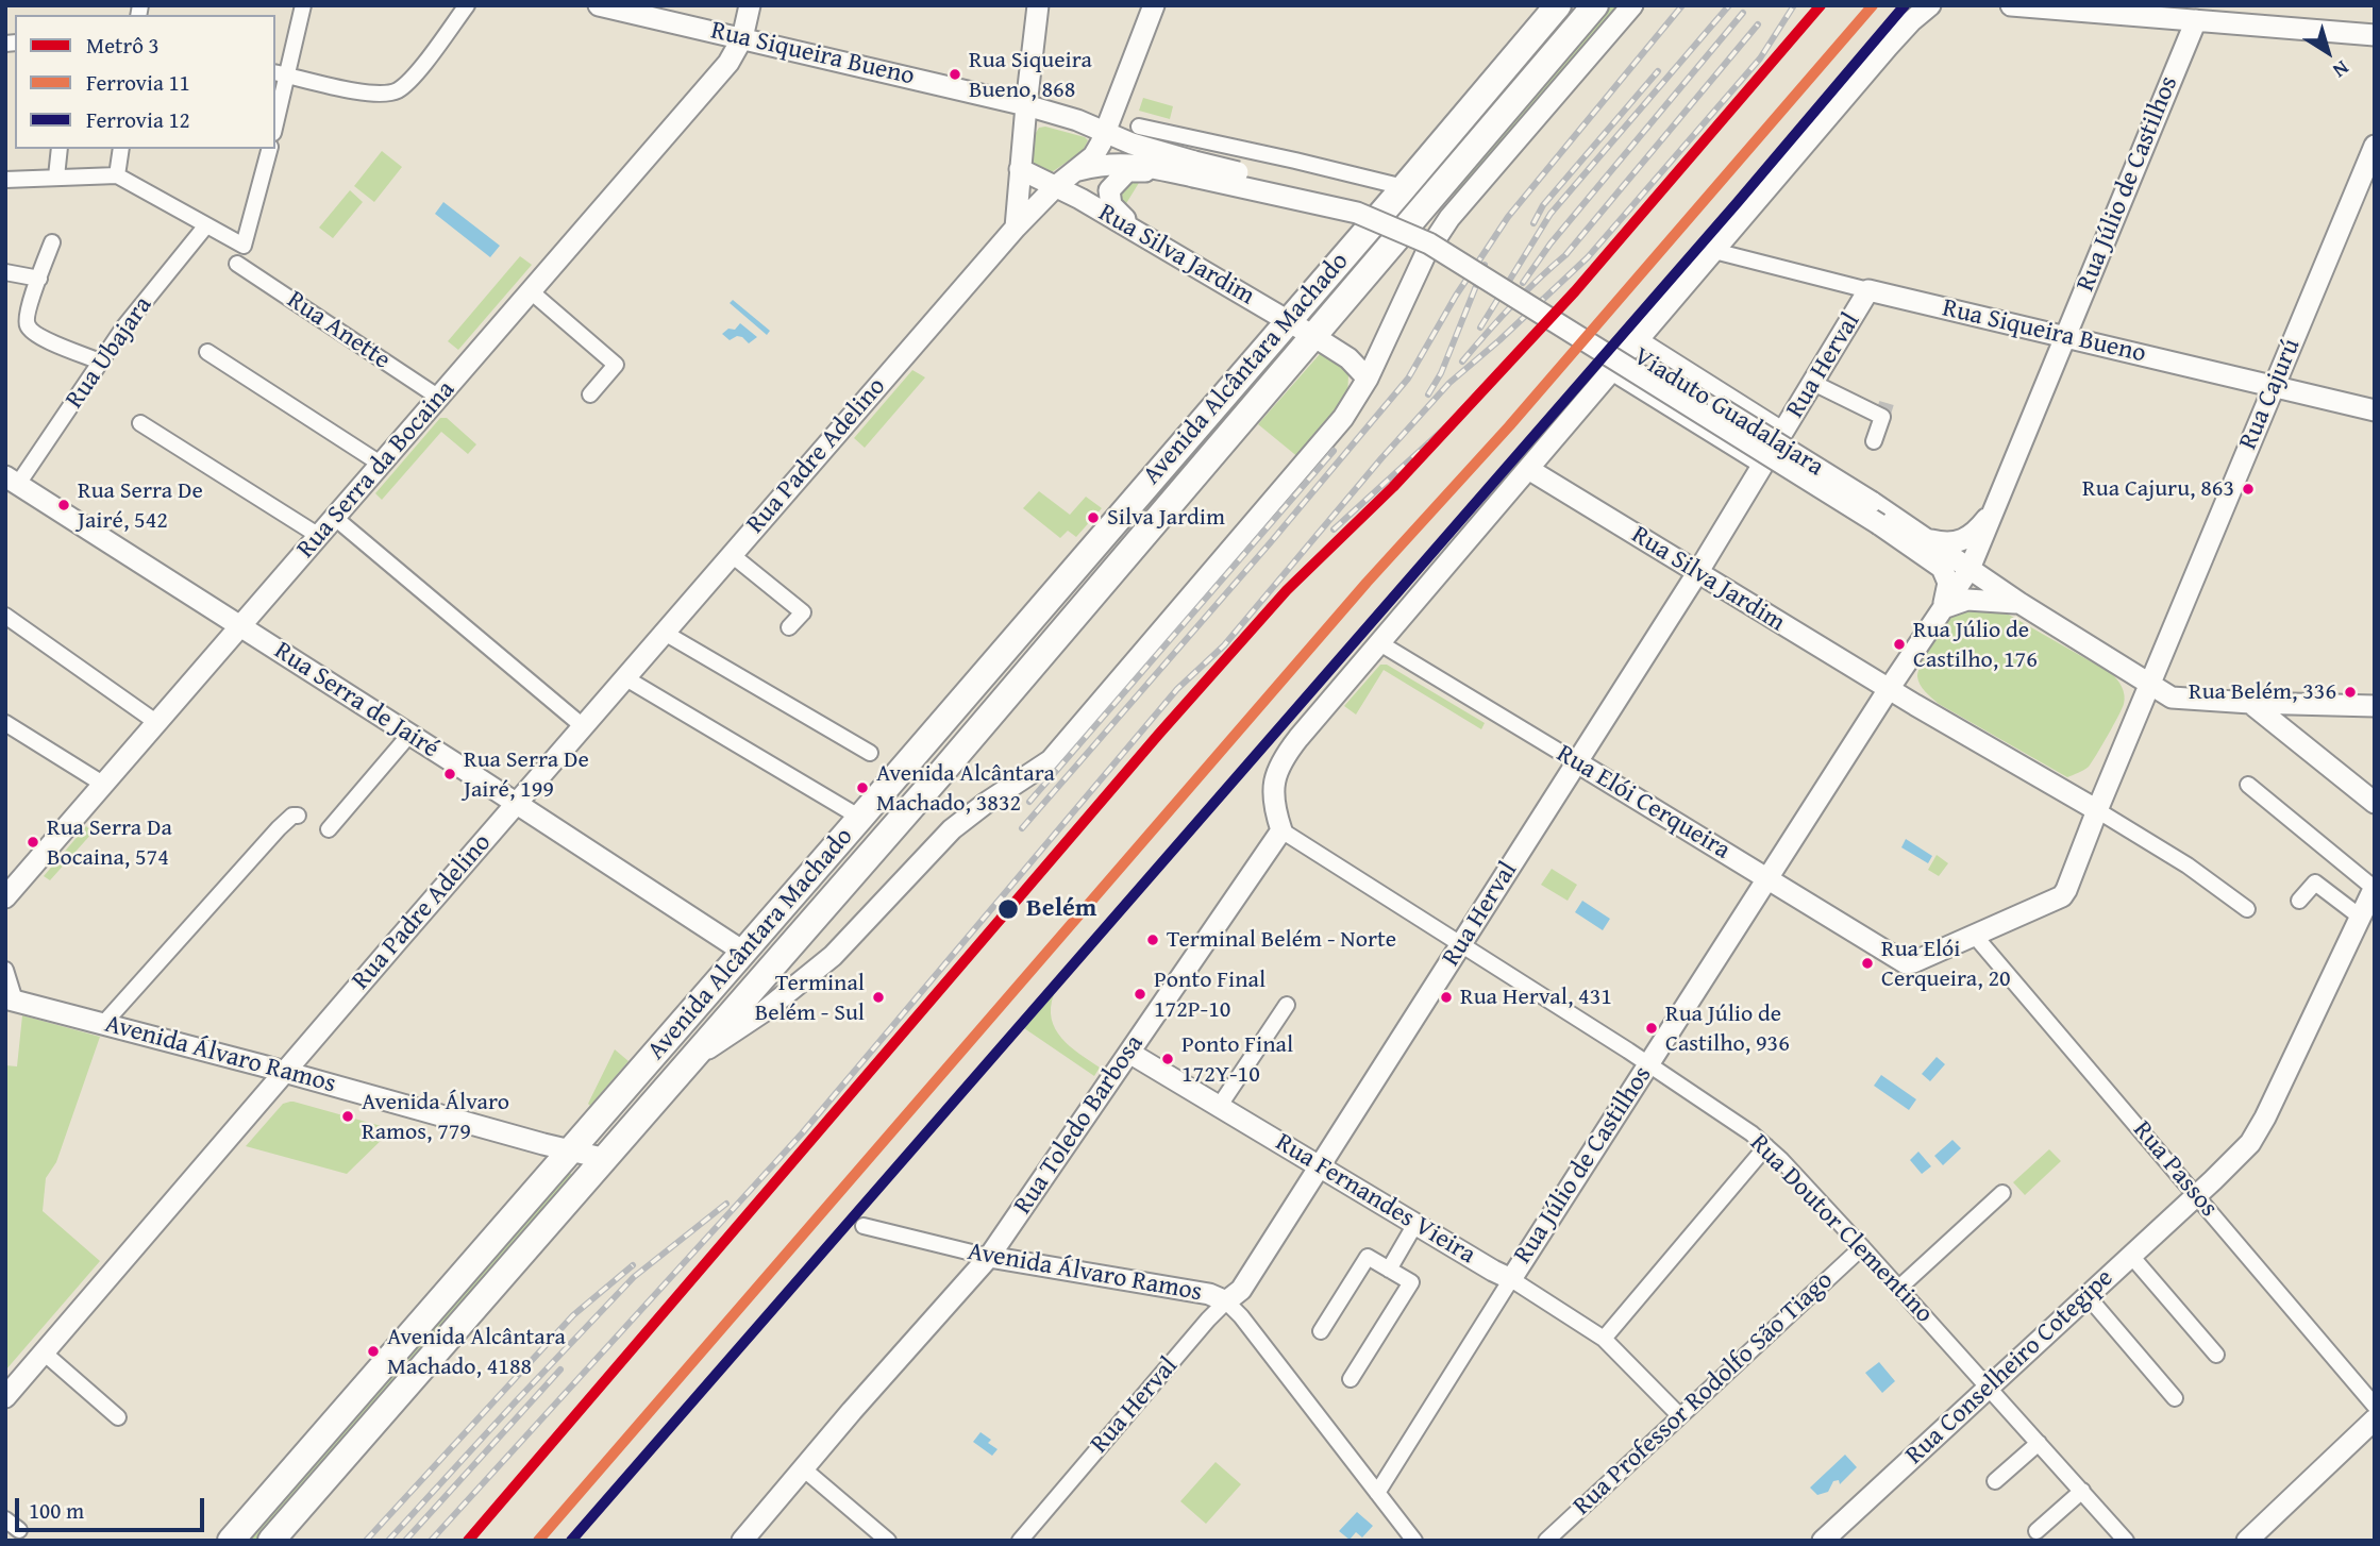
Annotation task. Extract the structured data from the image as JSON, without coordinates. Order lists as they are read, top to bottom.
{
  "streets": {
    "highway": ["Avenida Alcântara Machado"],
    "street": [
      "Rua Siqueira Bueno",
      "Rua Júlio de Castilhos",
      "Rua Silva Jardim",
      "Rua Anette",
      "Rua Ubajara",
      "Rua Herval",
      "Rua Cajurú",
      "Viaduto Guadalajara",
      "Rua Padre Adelino",
      "Rua Serra da Bocaina",
      "Rua Serra de Jairé",
      "Rua Elói Cerqueira",
      "Avenida Álvaro Ramos",
      "Rua Toledo Barbosa",
      "Rua Passos",
      "Rua Fernandes Vieira",
      "Rua Doutor Clementino",
      "Rua Conselheiro Cotegipe",
      "Rua Professor Rodolfo São Tiago"
    ]
  },
  "crossings": [
    ["Rua Siqueira Bueno", "Rua Júlio de Castilhos"],
    ["Rua Siqueira Bueno", "Rua Herval"],
    ["Rua Siqueira Bueno", "Rua Cajurú"],
    ["Rua Siqueira Bueno", "Viaduto Guadalajara"],
    ["Rua Siqueira Bueno", "Rua Serra da Bocaina"],
    ["Rua Júlio de Castilhos", "Rua Silva Jardim"],
    ["Rua Júlio de Castilhos", "Viaduto Guadalajara"],
    ["Rua Júlio de Castilhos", "Rua Elói Cerqueira"],
    ["Rua Júlio de Castilhos", "Avenida Álvaro Ramos"],
    ["Rua Júlio de Castilhos", "Rua Fernandes Vieira"],
    ["Rua Júlio de Castilhos", "Rua Doutor Clementino"],
    ["Rua Silva Jardim", "Rua Herval"],
    ["Rua Silva Jardim", "Avenida Alcântara Machado"],
    ["Rua Silva Jardim", "Rua Cajurú"],
    ["Rua Silva Jardim", "Rua Padre Adelino"],
    ["Rua Anette", "Rua Serra da Bocaina"],
    ["Rua Ubajara", "Rua Serra de Jairé"],
    ["Rua Herval", "Rua Elói Cerqueira"],
    ["Rua Herval", "Avenida Álvaro Ramos"],
    ["Rua Herval", "Rua Fernandes Vieira"],
    ["Rua Herval", "Rua Doutor Clementino"],
    ["Avenida Alcântara Machado", "Rua Serra de Jairé"],
    ["Avenida Alcântara Machado", "Avenida Álvaro Ramos"],
    ["Rua Cajurú", "Viaduto Guadalajara"],
    ["Rua Cajurú", "Rua Elói Cerqueira"],
    ["Rua Cajurú", "Rua Passos"],
    ["Viaduto Guadalajara", "Rua Padre Adelino"],
    ["Rua Padre Adelino", "Rua Serra de Jairé"],
    ["Rua Padre Adelino", "Avenida Álvaro Ramos"],
    ["Rua Serra da Bocaina", "Rua Serra de Jairé"],
    ["Rua Elói Cerqueira", "Rua Passos"],
    ["Avenida Álvaro Ramos", "Rua Toledo Barbosa"],
    ["Rua Toledo Barbosa", "Rua Fernandes Vieira"],
    ["Rua Toledo Barbosa", "Rua Doutor Clementino"],
    ["Rua Passos", "Rua Conselheiro Cotegipe"],
    ["Rua Fernandes Vieira", "Rua Professor Rodolfo São Tiago"],
    ["Rua Doutor Clementino", "Rua Conselheiro Cotegipe"],
    ["Rua Doutor Clementino", "Rua Professor Rodolfo São Tiago"]
  ],
  "places": [
    "Rua Siqueira Bueno, 868",
    "Rua Cajuru, 863",
    "Rua Serra De Jairé, 542",
    "Silva Jardim",
    "Rua Júlio de Castilho, 176",
    "Rua Belém, 336",
    "Rua Serra De Jairé, 199",
    "Avenida Alcântara Machado, 3832",
    "Rua Serra Da Bocaina, 574",
    "Belém",
    "Terminal Belém - Norte",
    "Rua Elói Cerqueira, 20",
    "Ponto Final 172P-10",
    "Terminal Belém - Sul",
    "Rua Herval, 431",
    "Rua Júlio de Castilho, 936",
    "Ponto Final 172Y-10",
    "Avenida Álvaro Ramos, 779",
    "Avenida Alcântara Machado, 4188"
  ],
  "lines": ["metro line 3", "rail line 11", "rail line 12"],
  "legend": ["Metrô 3", "Ferrovia 11", "Ferrovia 12"],
  "scale_bar": "100 m",
  "north": "bottom right"
}
